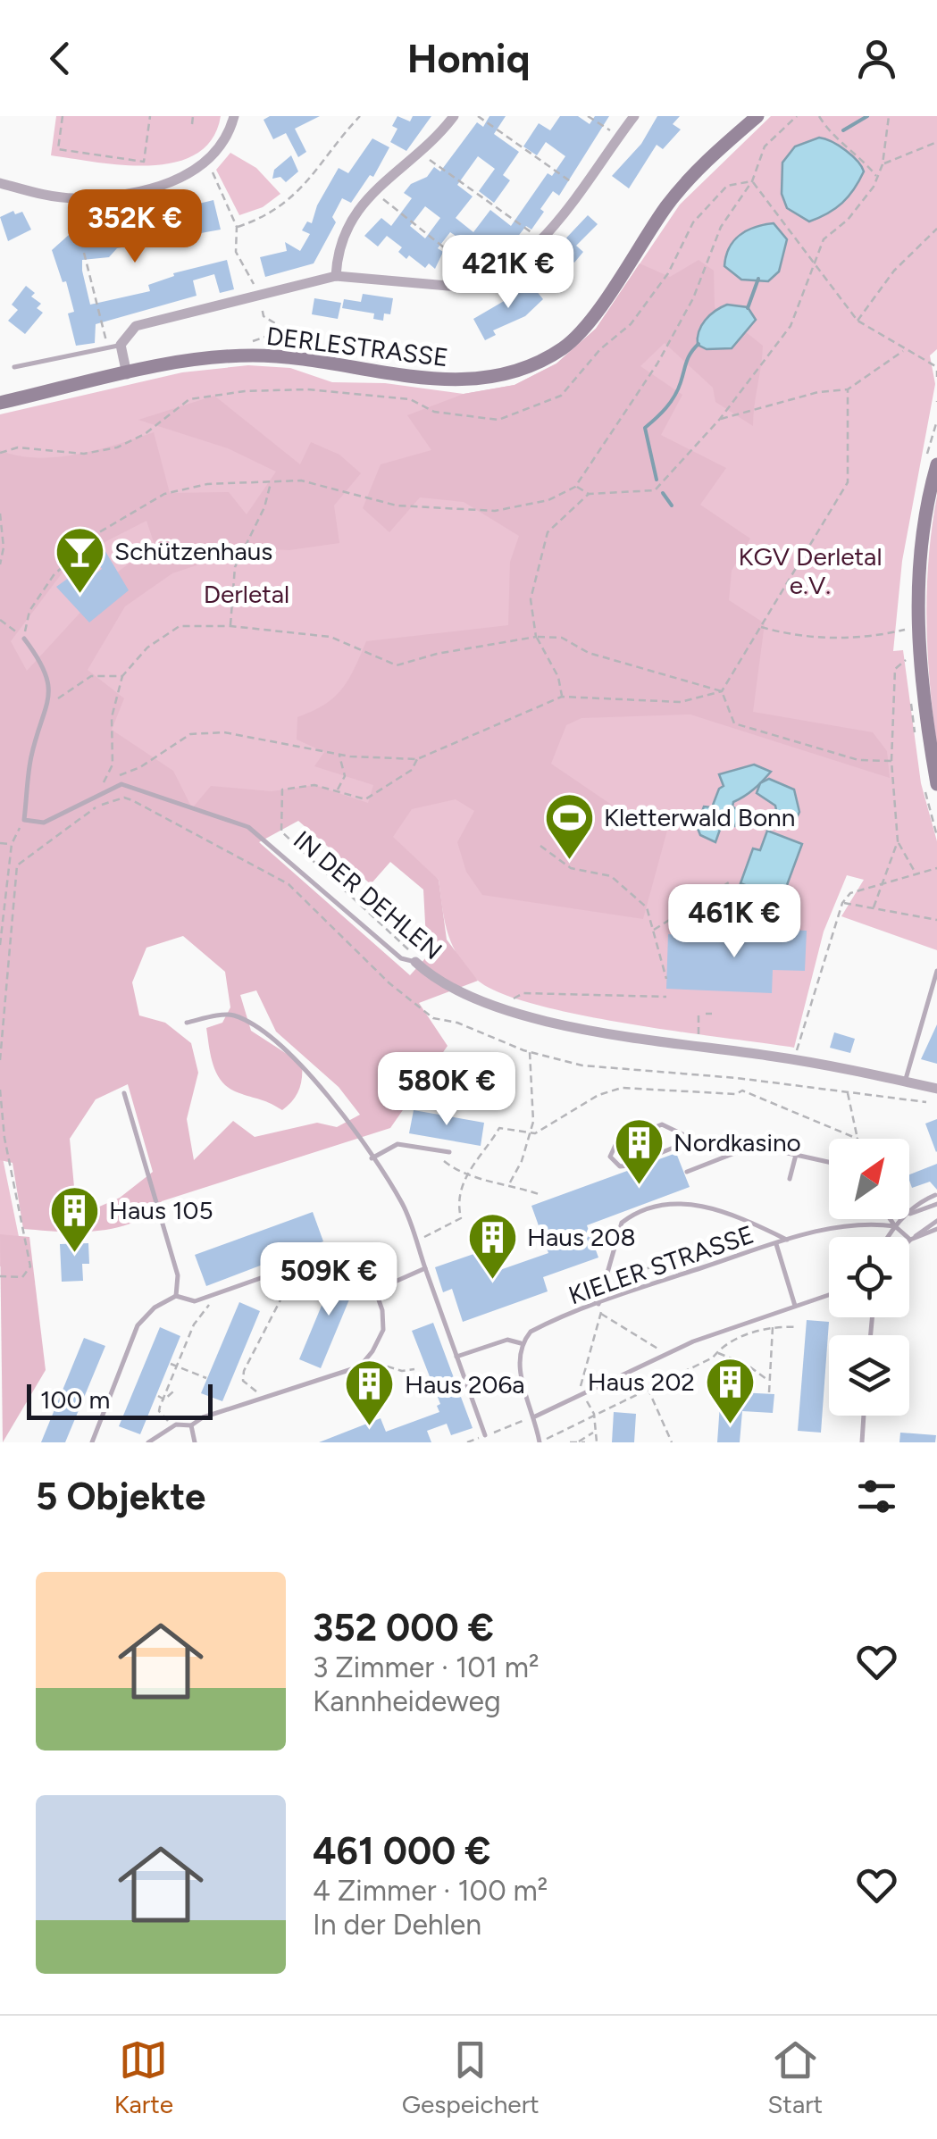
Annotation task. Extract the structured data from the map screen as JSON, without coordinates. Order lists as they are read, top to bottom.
{
  "streets": {
    "street": ["DERLESTRASSE", "IN DER DEHLEN"],
    "lane": ["KIELER STRASSE"]
  },
  "parks": ["KGV Derletal e.V.", "Derletal"],
  "places": {
    "bar": ["Schützenhaus"],
    "sports": ["Kletterwald Bonn"],
    "building": [
      "Nordkasino",
      "Haus 105",
      "Haus 208",
      "Haus 202",
      "Haus 206a"
    ]
  },
  "scale_bar": "100 m",
  "north": "top right",
  "page": {
    "header": "Homiq",
    "price": [
      "352K €",
      "421K €",
      "461K €",
      "580K €",
      "509K €"
    ],
    "scale": "100 m",
    "heading": "5 Objekte",
    "list": [
      {
        "name": "352 000 €",
        "note": "3 Zimmer · 101 m² · Kannheideweg"
      },
      {
        "name": "461 000 €",
        "note": "4 Zimmer · 100 m² · In der Dehlen"
      }
    ],
    "tabs": ["Karte", "Gespeichert", "Start"]
  }
}
